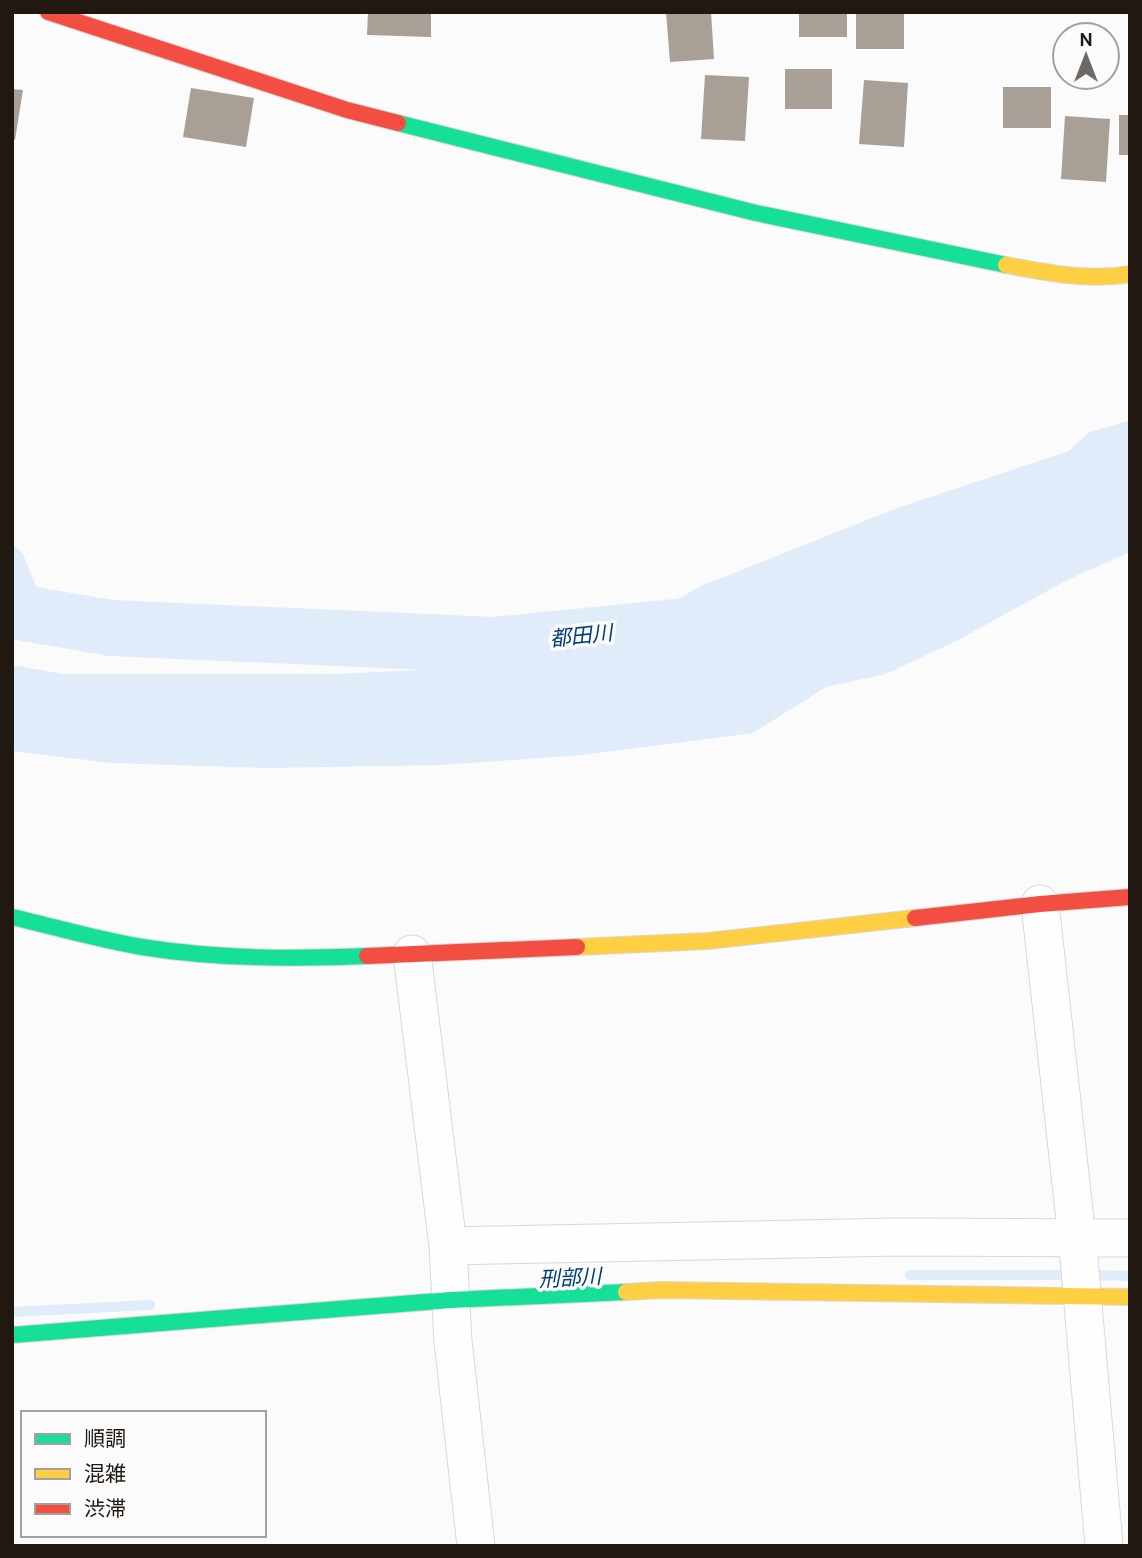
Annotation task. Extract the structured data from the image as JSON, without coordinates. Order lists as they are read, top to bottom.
{
  "water": ["都田川", "刑部川"],
  "legend": ["順調", "混雑", "渋滞"],
  "north": "top"
}
